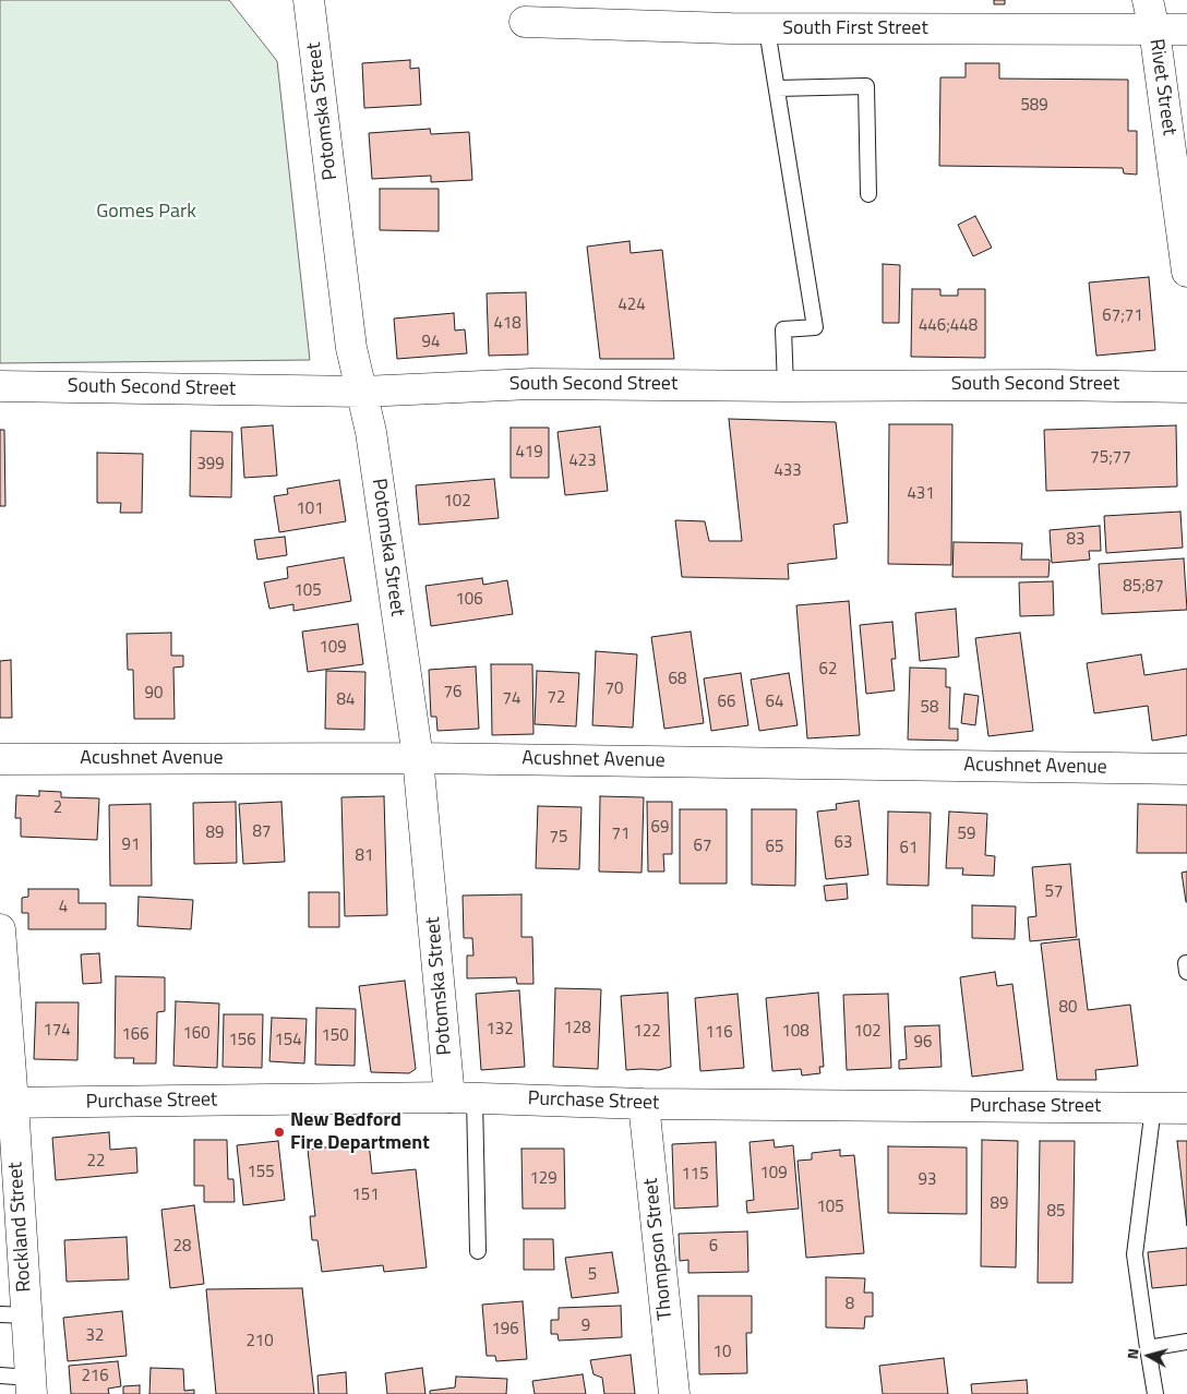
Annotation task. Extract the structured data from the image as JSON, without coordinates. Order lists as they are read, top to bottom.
{
  "streets": {
    "street": [
      "South First Street",
      "Rivet Street",
      "Potomska Street",
      "South Second Street",
      "Acushnet Avenue",
      "Purchase Street",
      "Rockland Street",
      "Thompson Street"
    ]
  },
  "crossings": [
    ["South First Street", "Rivet Street"],
    ["Potomska Street", "South Second Street"],
    ["Potomska Street", "Acushnet Avenue"],
    ["Potomska Street", "Purchase Street"],
    ["Purchase Street", "Rockland Street"],
    ["Purchase Street", "Thompson Street"]
  ],
  "parks": ["Gomes Park"],
  "places": ["New Bedford Fire Department"],
  "house_numbers": [
    "589",
    "424",
    "67;71",
    "418",
    "446;448",
    "94",
    "419",
    "75;77",
    "423",
    "399",
    "433",
    "431",
    "102",
    "101",
    "83",
    "85;87",
    "105",
    "106",
    "109",
    "62",
    "68",
    "70",
    "76",
    "90",
    "72",
    "74",
    "84",
    "66",
    "64",
    "58",
    "2",
    "69",
    "87",
    "89",
    "71",
    "59",
    "75",
    "63",
    "91",
    "67",
    "65",
    "61",
    "81",
    "57",
    "4",
    "80",
    "128",
    "132",
    "174",
    "122",
    "108",
    "102",
    "116",
    "160",
    "166",
    "150",
    "156",
    "154",
    "96",
    "22",
    "155",
    "109",
    "115",
    "129",
    "93",
    "151",
    "89",
    "105",
    "85",
    "28",
    "6",
    "5",
    "8",
    "9",
    "196",
    "32",
    "210",
    "10",
    "216"
  ],
  "north": "left"
}
